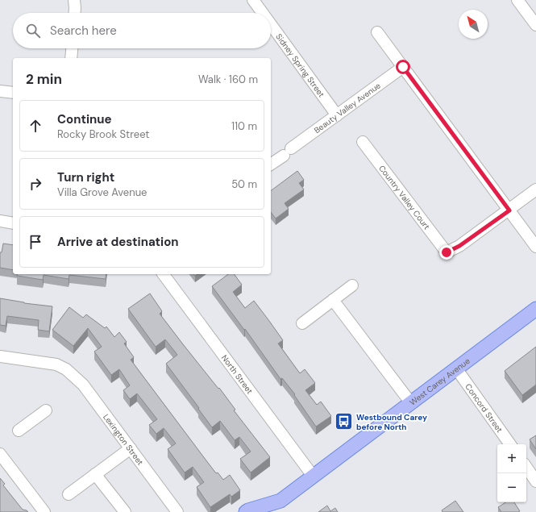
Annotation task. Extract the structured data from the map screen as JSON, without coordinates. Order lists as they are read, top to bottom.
{
  "streets": {
    "main road": ["West Carey Avenue"],
    "street": [
      "Sidney Spring Street",
      "Beauty Valley Avenue",
      "Country Valley Court",
      "North Street",
      "Concord Street",
      "Lexington Street"
    ]
  },
  "crossings": [
    ["Sidney Spring Street", "Beauty Valley Avenue"],
    ["North Street", "West Carey Avenue"],
    ["West Carey Avenue", "Concord Street"]
  ],
  "places": {
    "bus stop": ["Westbound Carey before North"]
  },
  "north": "top left",
  "page": {
    "search": "Search here",
    "heading": ["2 min", "Walk · 160 m"],
    "list": [
      ["Continue", "Rocky Brook Street", "110 m"],
      ["Turn right", "Villa Grove Avenue", "50 m"],
      "Arrive at destination"
    ],
    "map_buttons": ["+", "−"]
  }
}
